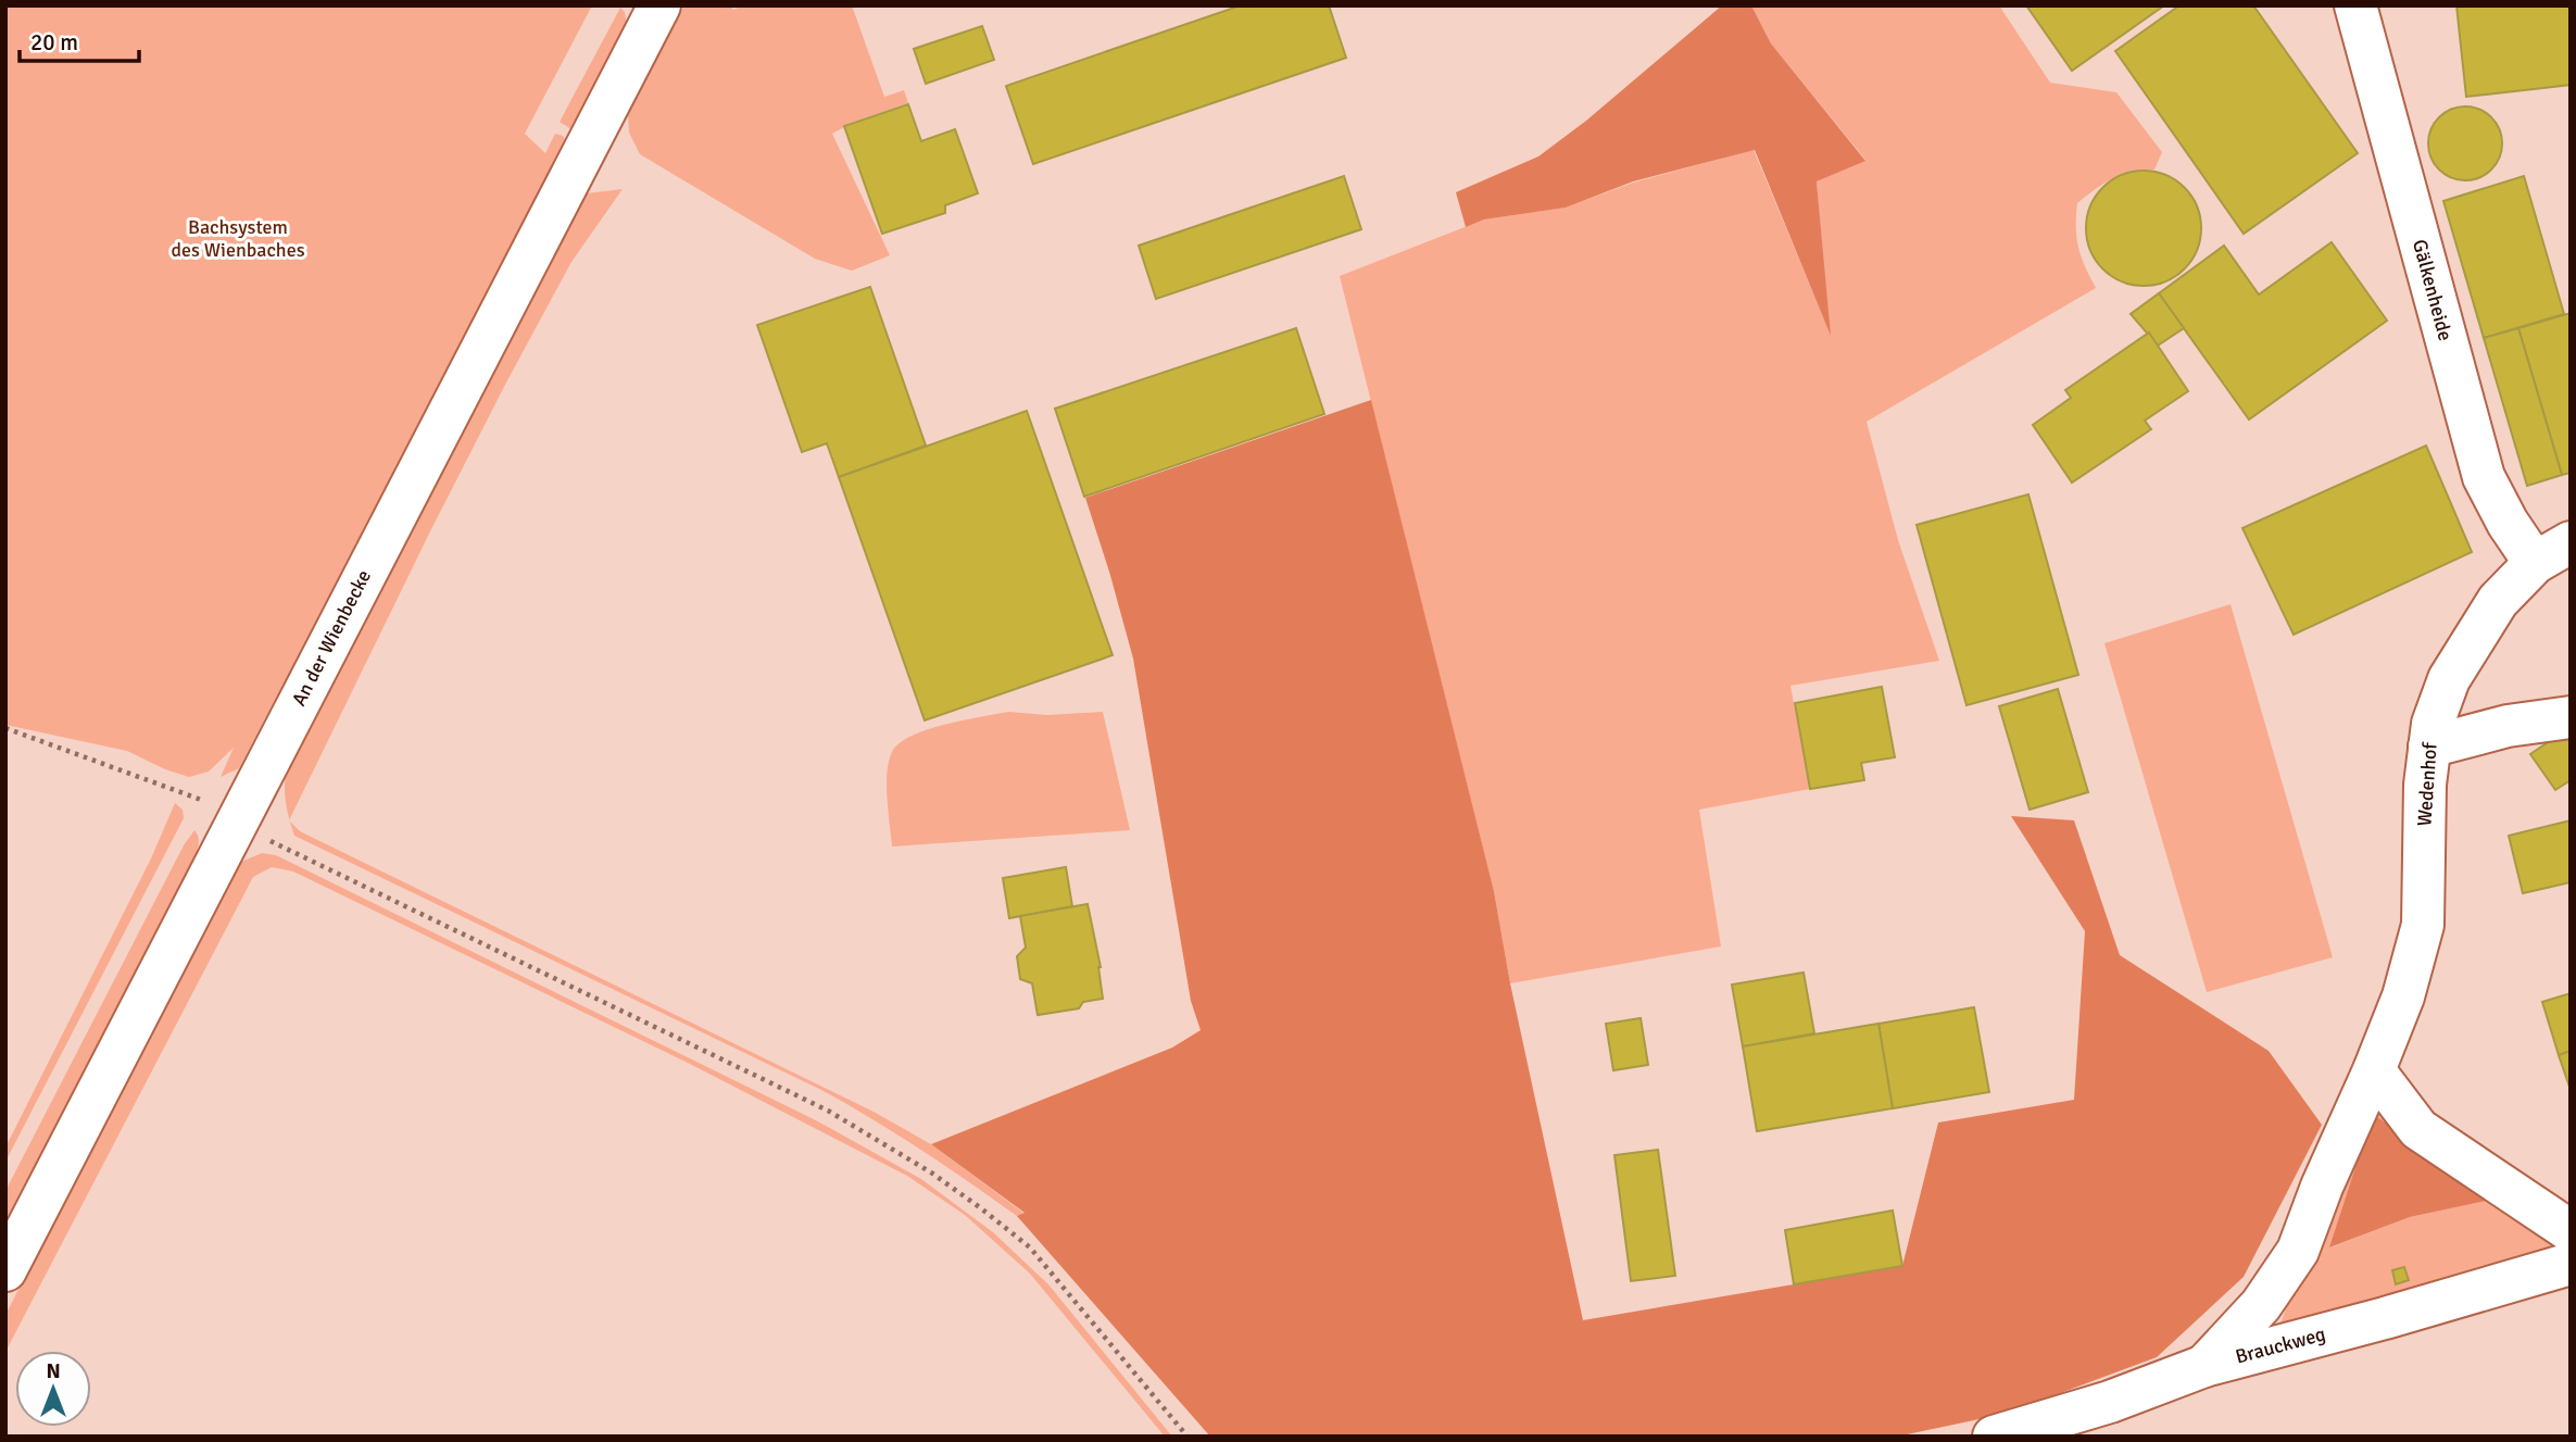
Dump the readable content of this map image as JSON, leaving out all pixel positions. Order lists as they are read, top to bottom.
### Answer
{
  "streets": {
    "street": [
      "Gälkenheide",
      "An der Wienbecke",
      "Wedenhof",
      "Brauckweg"
    ]
  },
  "crossings": [
    ["Gälkenheide", "Wedenhof"],
    ["Wedenhof", "Brauckweg"]
  ],
  "parks": ["Bachsystem des Wienbaches"],
  "scale_bar": "20 m",
  "north": "top"
}
